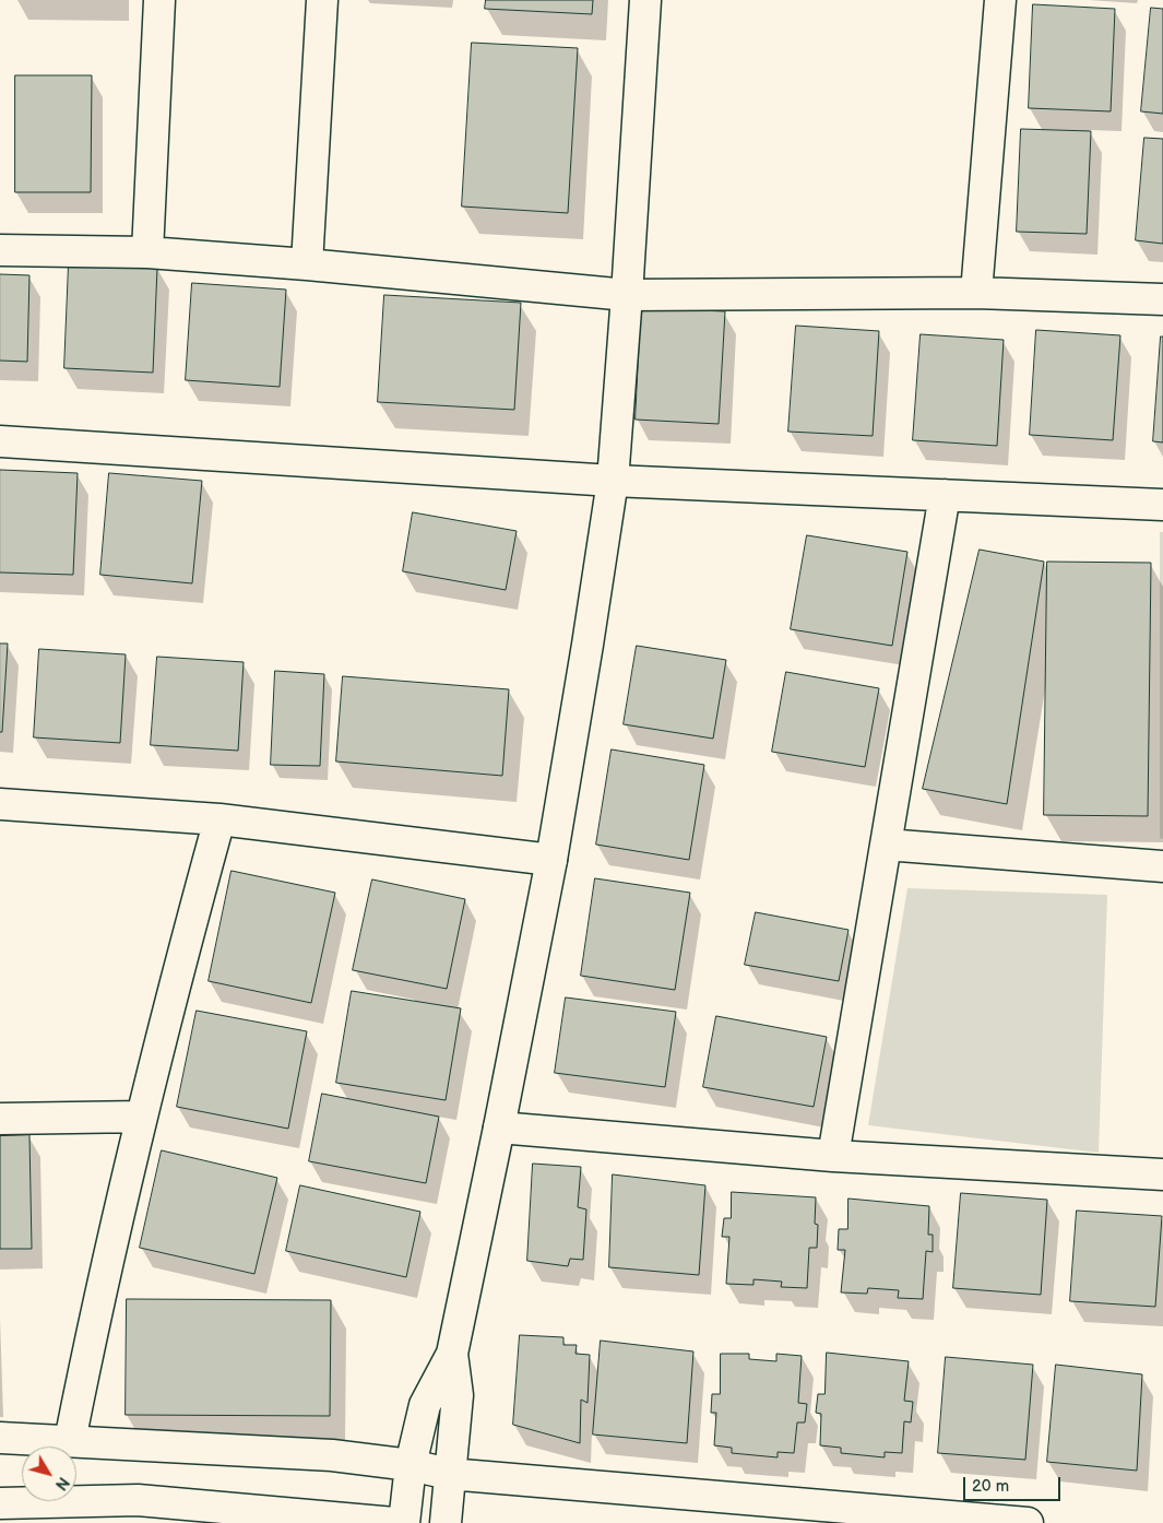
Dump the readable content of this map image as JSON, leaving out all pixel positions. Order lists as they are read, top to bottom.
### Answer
{
  "scale_bar": "20 m",
  "north": "bottom right"
}
